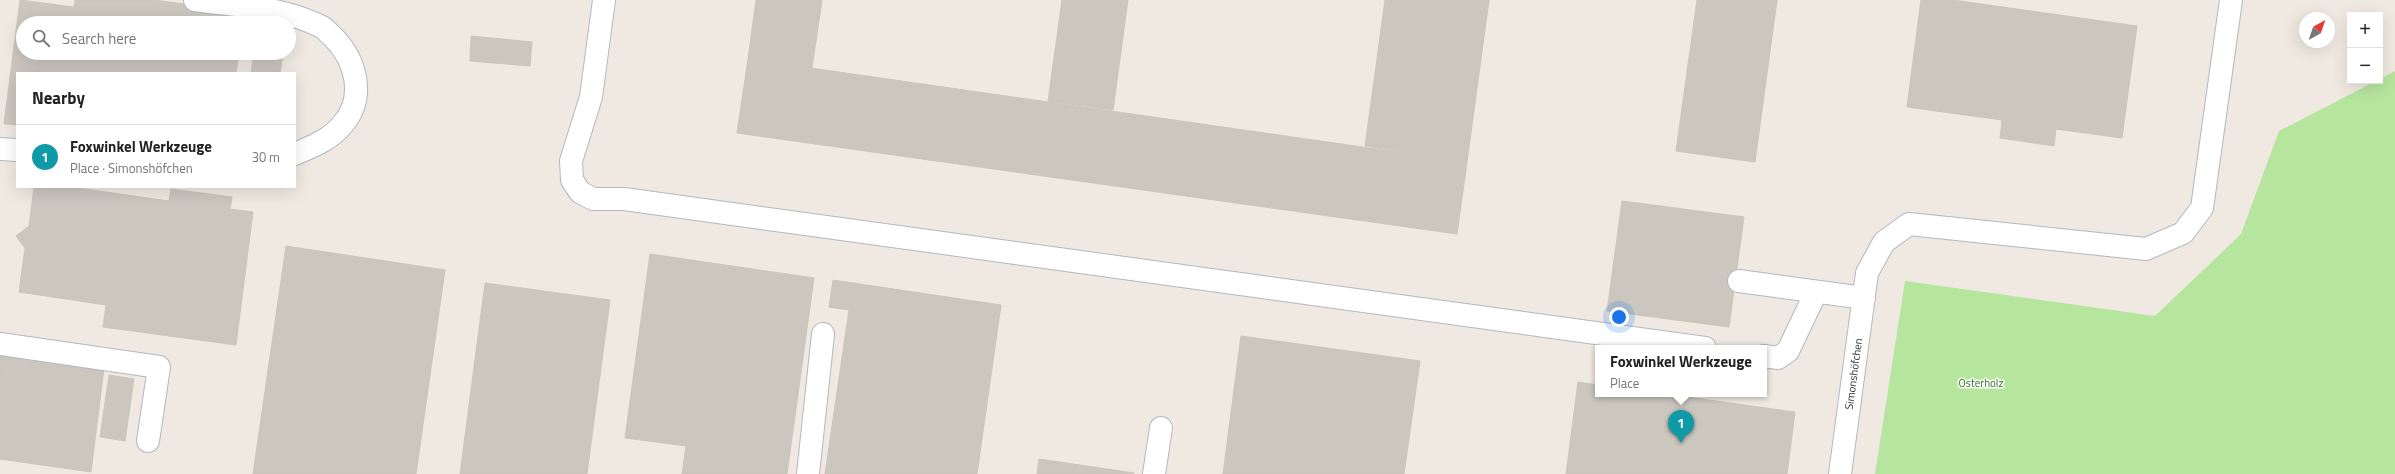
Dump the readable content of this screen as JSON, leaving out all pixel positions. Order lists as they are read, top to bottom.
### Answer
{
  "streets": {
    "street": ["Simonshöfchen"]
  },
  "parks": ["Osterholz"],
  "north": "top right",
  "page": {
    "map_buttons": ["+", "−"],
    "search": "Search here",
    "heading": "Nearby",
    "list": [
      {
        "mark": "1",
        "name": "Foxwinkel Werkzeuge",
        "note": "Place · Simonshöfchen",
        "value": "30 m"
      }
    ],
    "popup": ["Foxwinkel Werkzeuge", "Place"],
    "pins": "1"
  }
}
